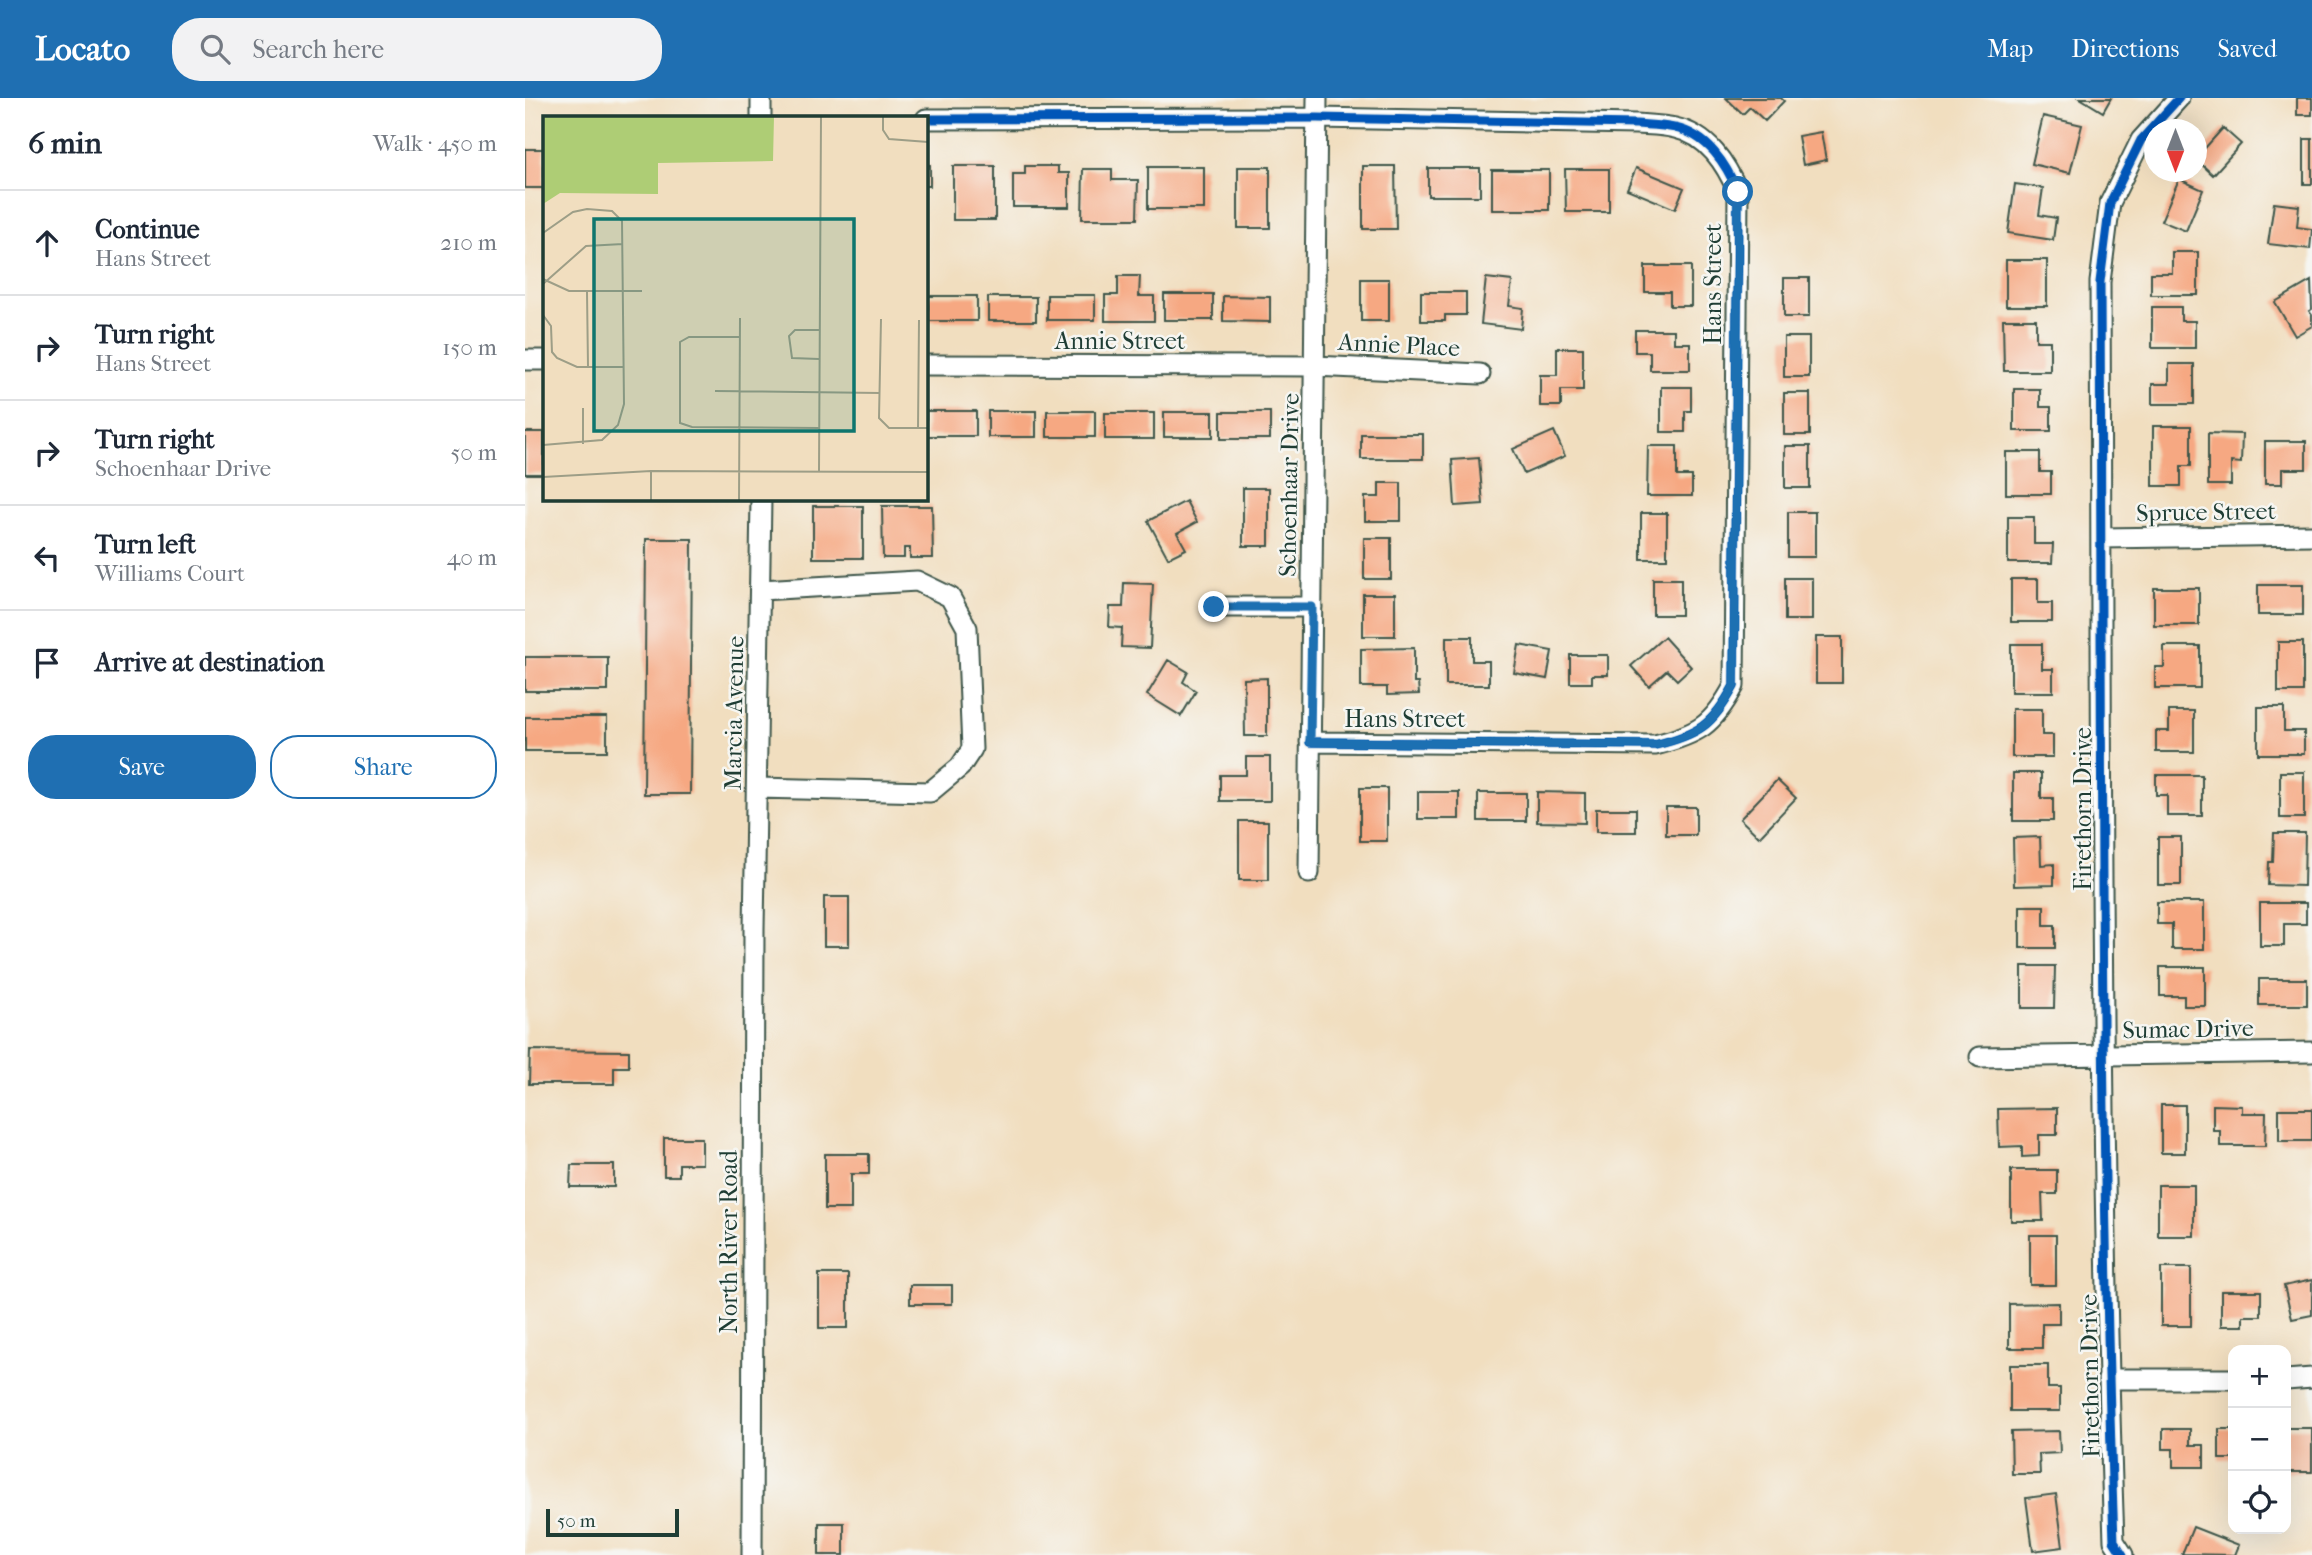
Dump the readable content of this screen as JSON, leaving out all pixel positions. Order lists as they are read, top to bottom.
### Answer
{
  "streets": {
    "street": [
      "Hans Street",
      "Annie Street",
      "Annie Place",
      "Schoenhaar Drive",
      "Spruce Street",
      "Marcia Avenue",
      "Firethorn Drive",
      "Sumac Drive",
      "North River Road"
    ]
  },
  "crossings": [
    ["Hans Street", "Schoenhaar Drive"],
    ["Annie Street", "Annie Place"],
    ["Annie Street", "Schoenhaar Drive"],
    ["Annie Place", "Schoenhaar Drive"],
    ["Spruce Street", "Firethorn Drive"],
    ["Marcia Avenue", "North River Road"],
    ["Firethorn Drive", "Sumac Drive"]
  ],
  "scale_bar": "50 m",
  "north": "bottom",
  "page": {
    "header": "Locato",
    "search": "Search here",
    "nav": ["Map", "Directions", "Saved"],
    "heading": ["6 min", "Walk · 450 m"],
    "list": [
      ["Continue", "Hans Street", "210 m"],
      ["Turn right", "Hans Street", "150 m"],
      ["Turn right", "Schoenhaar Drive", "50 m"],
      ["Turn left", "Williams Court", "40 m"],
      "Arrive at destination"
    ],
    "buttons": ["Save", "Share"],
    "map_buttons": ["+", "−"],
    "scale": "50 m"
  }
}
